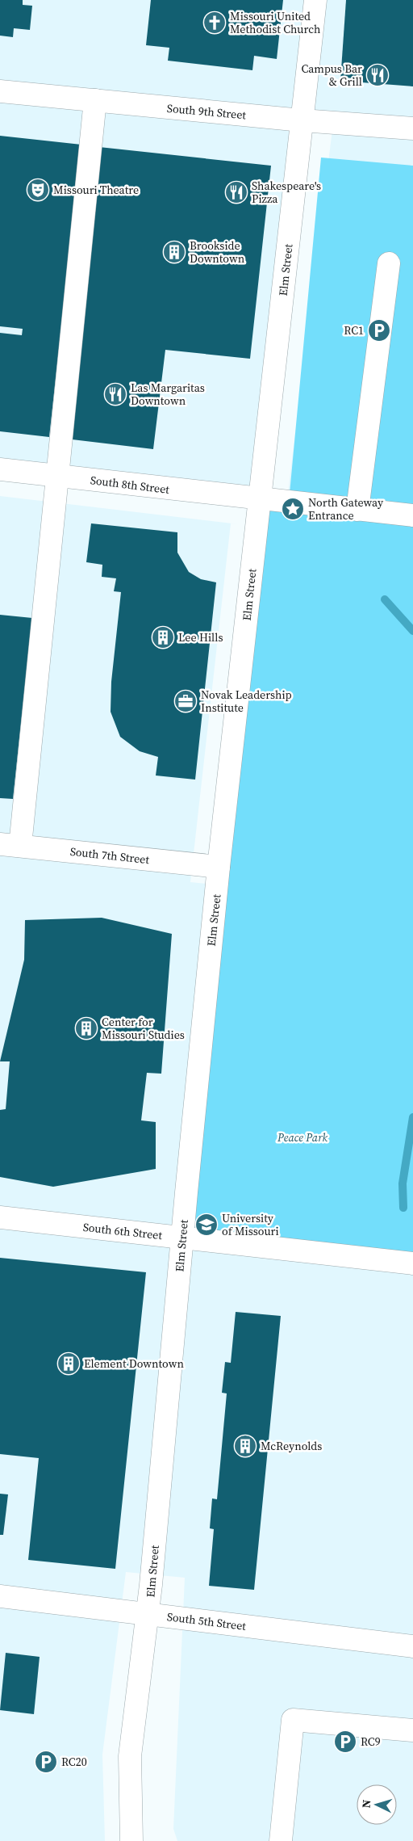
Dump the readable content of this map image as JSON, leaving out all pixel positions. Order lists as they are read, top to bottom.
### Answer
{
  "streets": {
    "street": [
      "South 9th Street",
      "Elm Street",
      "South 8th Street",
      "South 7th Street",
      "South 6th Street",
      "South 5th Street"
    ]
  },
  "crossings": [
    ["South 9th Street", "Elm Street"],
    ["Elm Street", "South 8th Street"],
    ["Elm Street", "South 7th Street"],
    ["Elm Street", "South 6th Street"],
    ["Elm Street", "South 5th Street"]
  ],
  "parks": ["Peace Park"],
  "places": {
    "church": ["Missouri United Methodist Church"],
    "restaurant": ["Campus Bar & Grill", "Shakespeare's Pizza", "Las Margaritas Downtown"],
    "theatre": ["Missouri Theatre"],
    "building": [
      "Brookside Downtown",
      "Lee Hills",
      "Center for Missouri Studies",
      "Element Downtown",
      "McReynolds"
    ],
    "parking": ["RC1", "RC9", "RC20"],
    "place": ["North Gateway Entrance"],
    "office": ["Novak Leadership Institute"],
    "school or university": ["University of Missouri"]
  },
  "north": "left"
}
